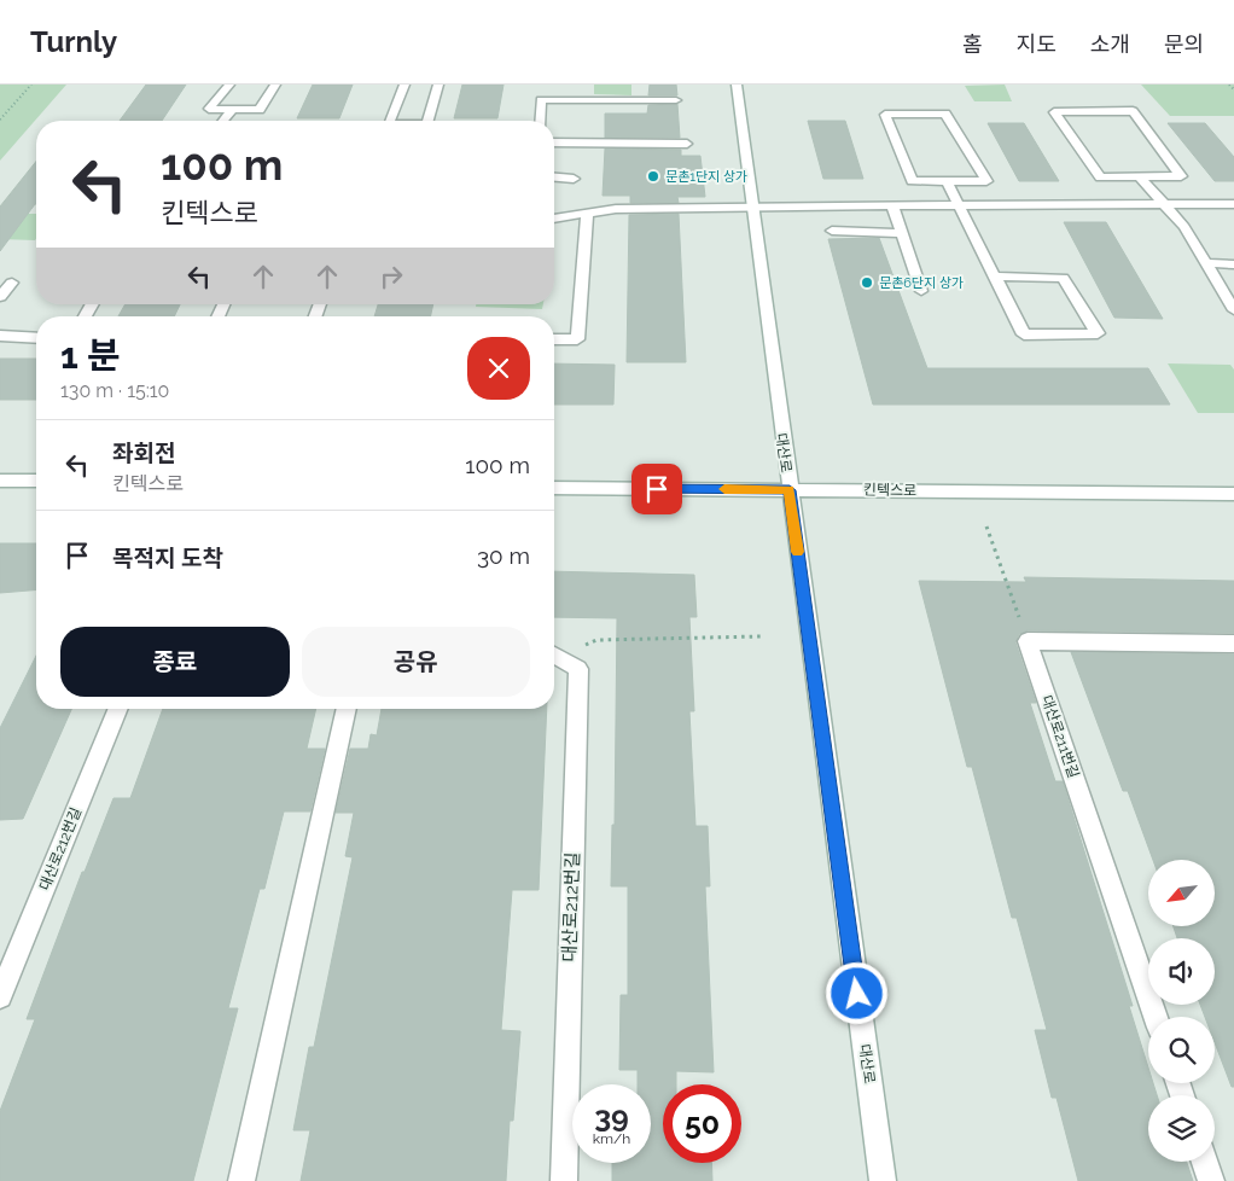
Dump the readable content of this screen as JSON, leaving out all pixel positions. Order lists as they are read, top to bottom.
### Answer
{
  "streets": {
    "main road": [
      "대산로",
      "킨텍스로",
      "대산로211번길",
      "대산로212번길"
    ]
  },
  "crossings": [
    ["대산로", "킨텍스로"]
  ],
  "places": ["문촌1단지 상가", "문촌6단지 상가"],
  "north": "bottom left",
  "page": {
    "header": "Turnly",
    "nav": [
      "홈",
      "지도",
      "소개",
      "문의"
    ],
    "turn": ["100 m", "킨텍스로"],
    "heading": ["1 분", "130 m · 15:10"],
    "list": [
      {
        "name": "좌회전",
        "note": "킨텍스로",
        "value": "100 m"
      },
      {
        "name": "목적지 도착",
        "value": "30 m"
      }
    ],
    "buttons": ["종료", "공유"],
    "speed": "39 km/h",
    "limit": "50"
  }
}
